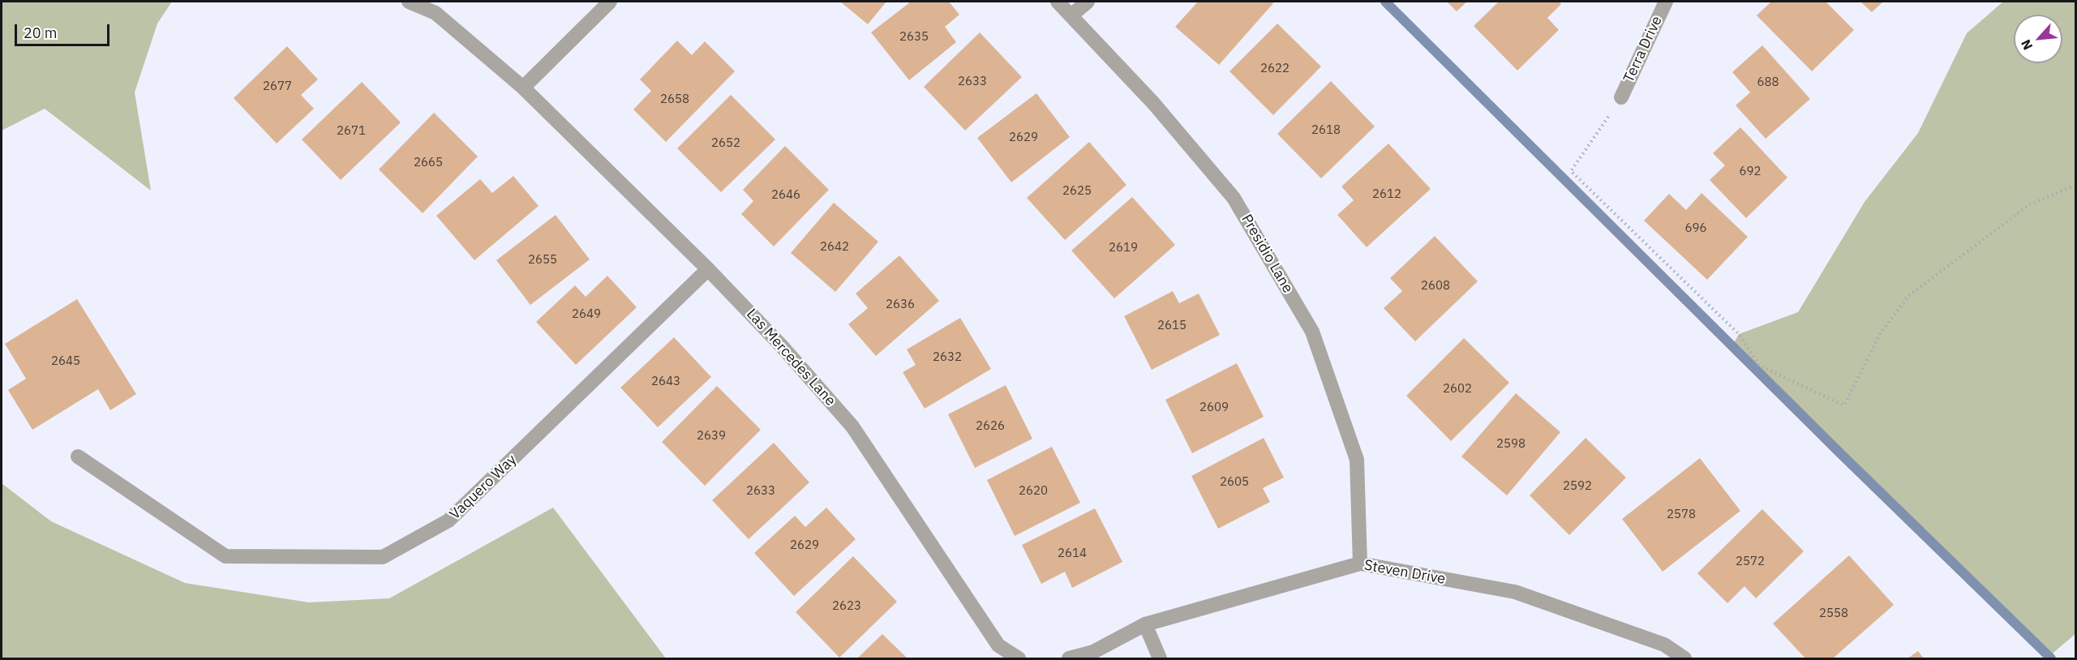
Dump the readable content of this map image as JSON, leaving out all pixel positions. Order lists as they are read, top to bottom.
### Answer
{
  "streets": {
    "street": [
      "Terra Drive",
      "Presidio Lane",
      "Las Mercedes Lane",
      "Vaquero Way",
      "Steven Drive"
    ]
  },
  "crossings": [
    ["Presidio Lane", "Steven Drive"],
    ["Las Mercedes Lane", "Vaquero Way"]
  ],
  "house_numbers": [
    "2635",
    "2622",
    "2633",
    "688",
    "2677",
    "2658",
    "2618",
    "2671",
    "2629",
    "2652",
    "2665",
    "692",
    "2625",
    "2612",
    "2646",
    "696",
    "2642",
    "2619",
    "2655",
    "2608",
    "2636",
    "2649",
    "2615",
    "2632",
    "2645",
    "2643",
    "2602",
    "2609",
    "2626",
    "2639",
    "2598",
    "2605",
    "2592",
    "2633",
    "2620",
    "2578",
    "2629",
    "2614",
    "2572",
    "2623",
    "2558"
  ],
  "scale_bar": "20 m",
  "north": "bottom left"
}
